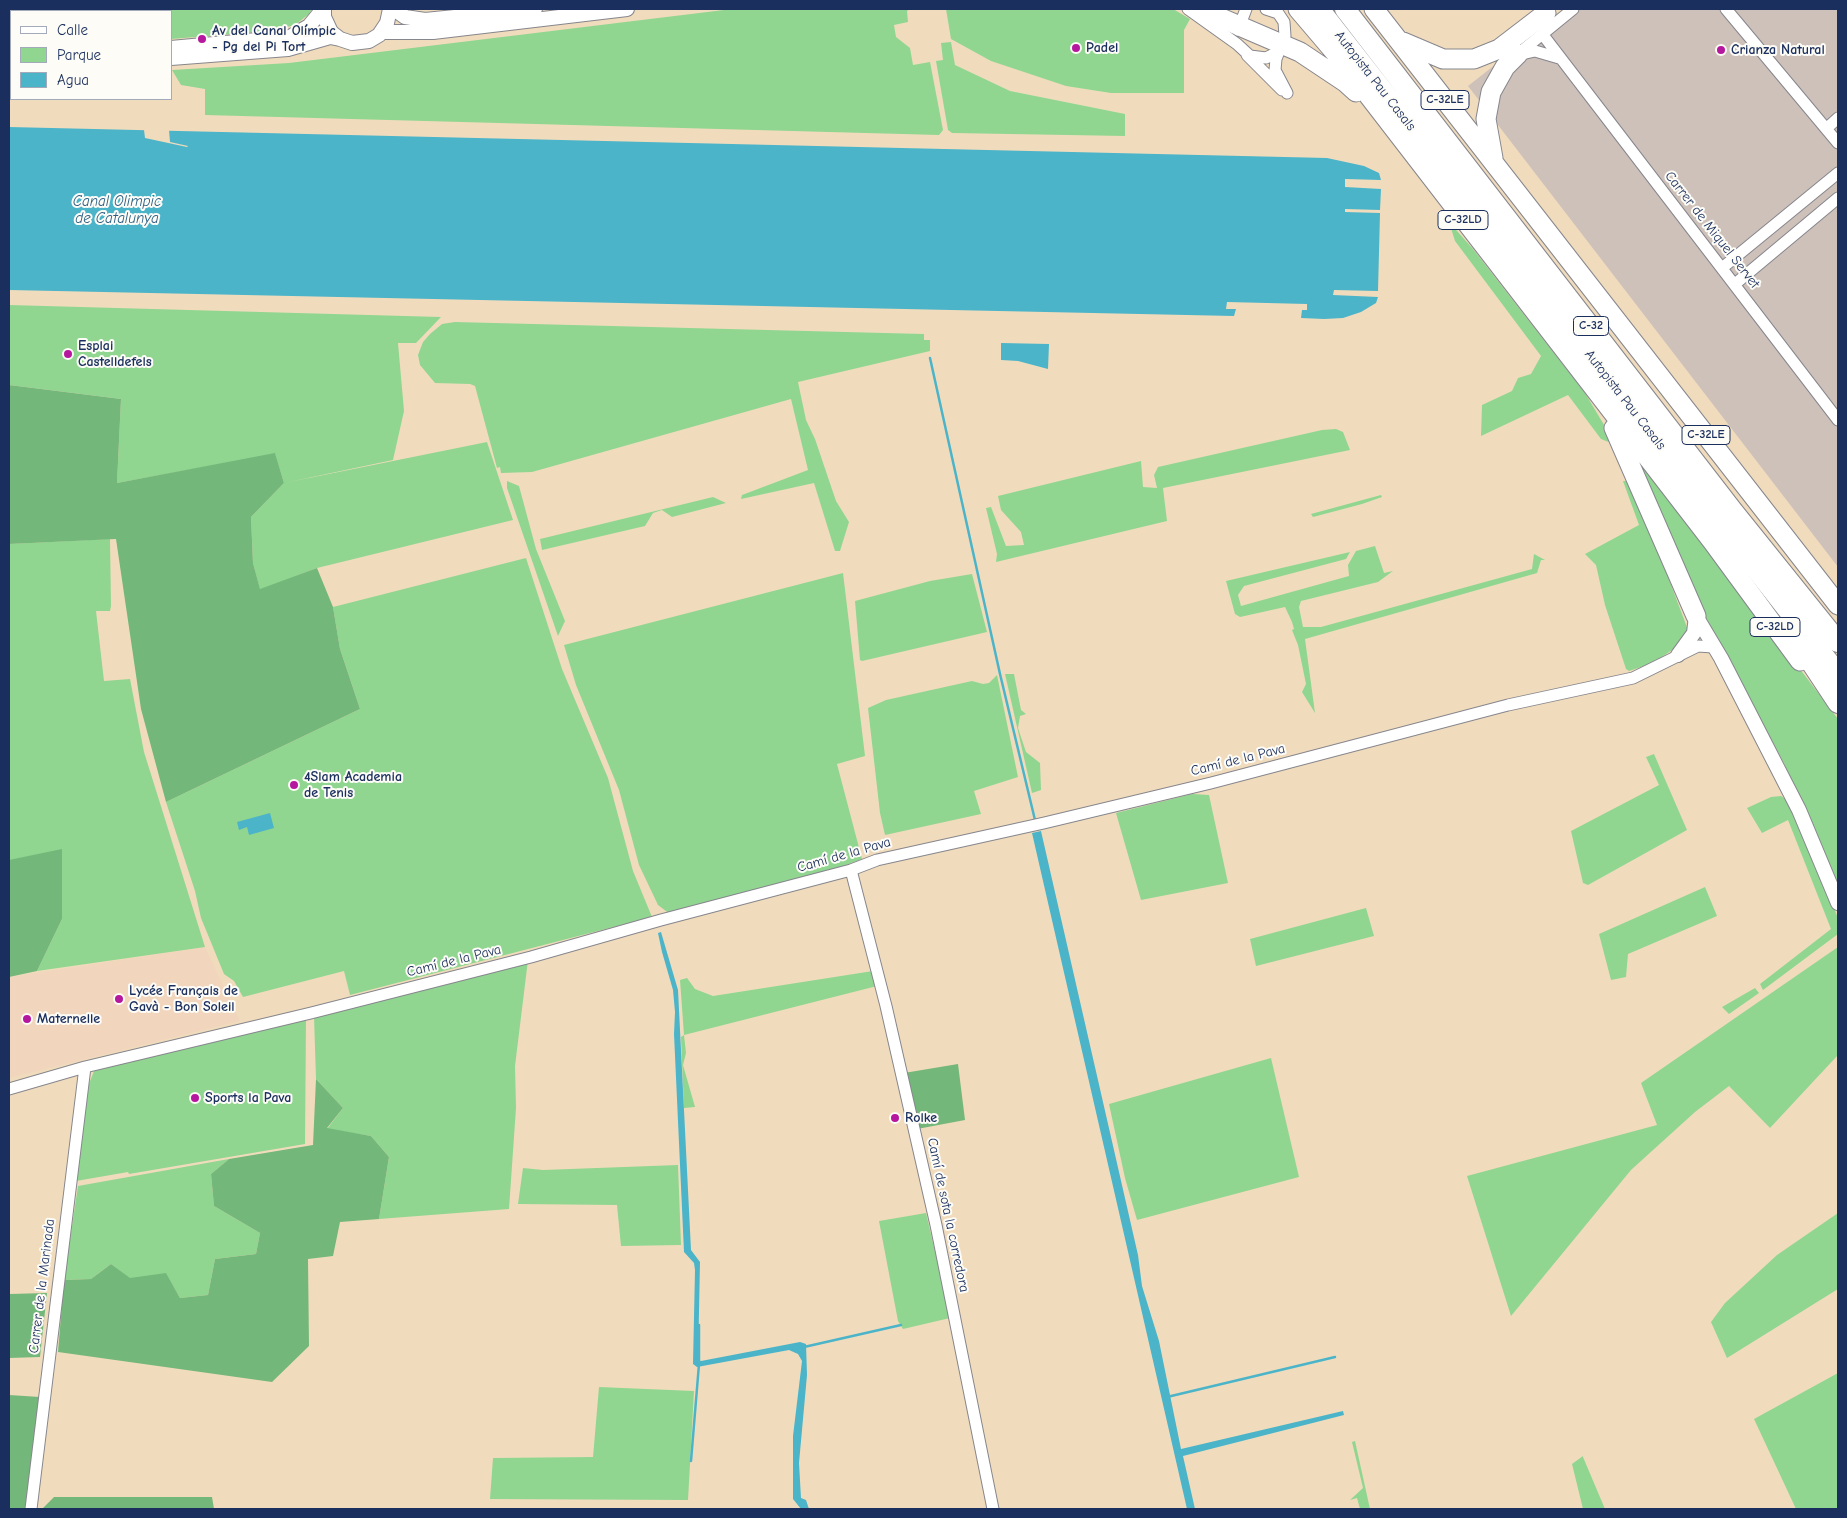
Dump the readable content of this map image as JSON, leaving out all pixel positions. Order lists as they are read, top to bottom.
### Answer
{
  "streets": {
    "highway": [
      "Autopista Pau Casals",
      "C-32LE",
      "C-32LD",
      "C-32"
    ],
    "street": [
      "Carrer de Miquel Servet",
      "Camí de la Pava",
      "Camí de sota la corredora",
      "Carrer de la Marinada"
    ]
  },
  "crossings": [
    ["Camí de la Pava", "Camí de sota la corredora"],
    ["Camí de la Pava", "Carrer de la Marinada"]
  ],
  "water": ["Canal Olimpic de Catalunya"],
  "places": [
    "Av del Canal Olímpic - Pg del Pi Tort",
    "Padel",
    "Crianza Natural",
    "Esplai Castelldefels",
    "4Slam Academia de Tenis",
    "Lycée Français de Gavà - Bon Soleil",
    "Maternelle",
    "Sports la Pava",
    "Rolke"
  ],
  "legend": ["Calle", "Parque", "Agua"]
}
